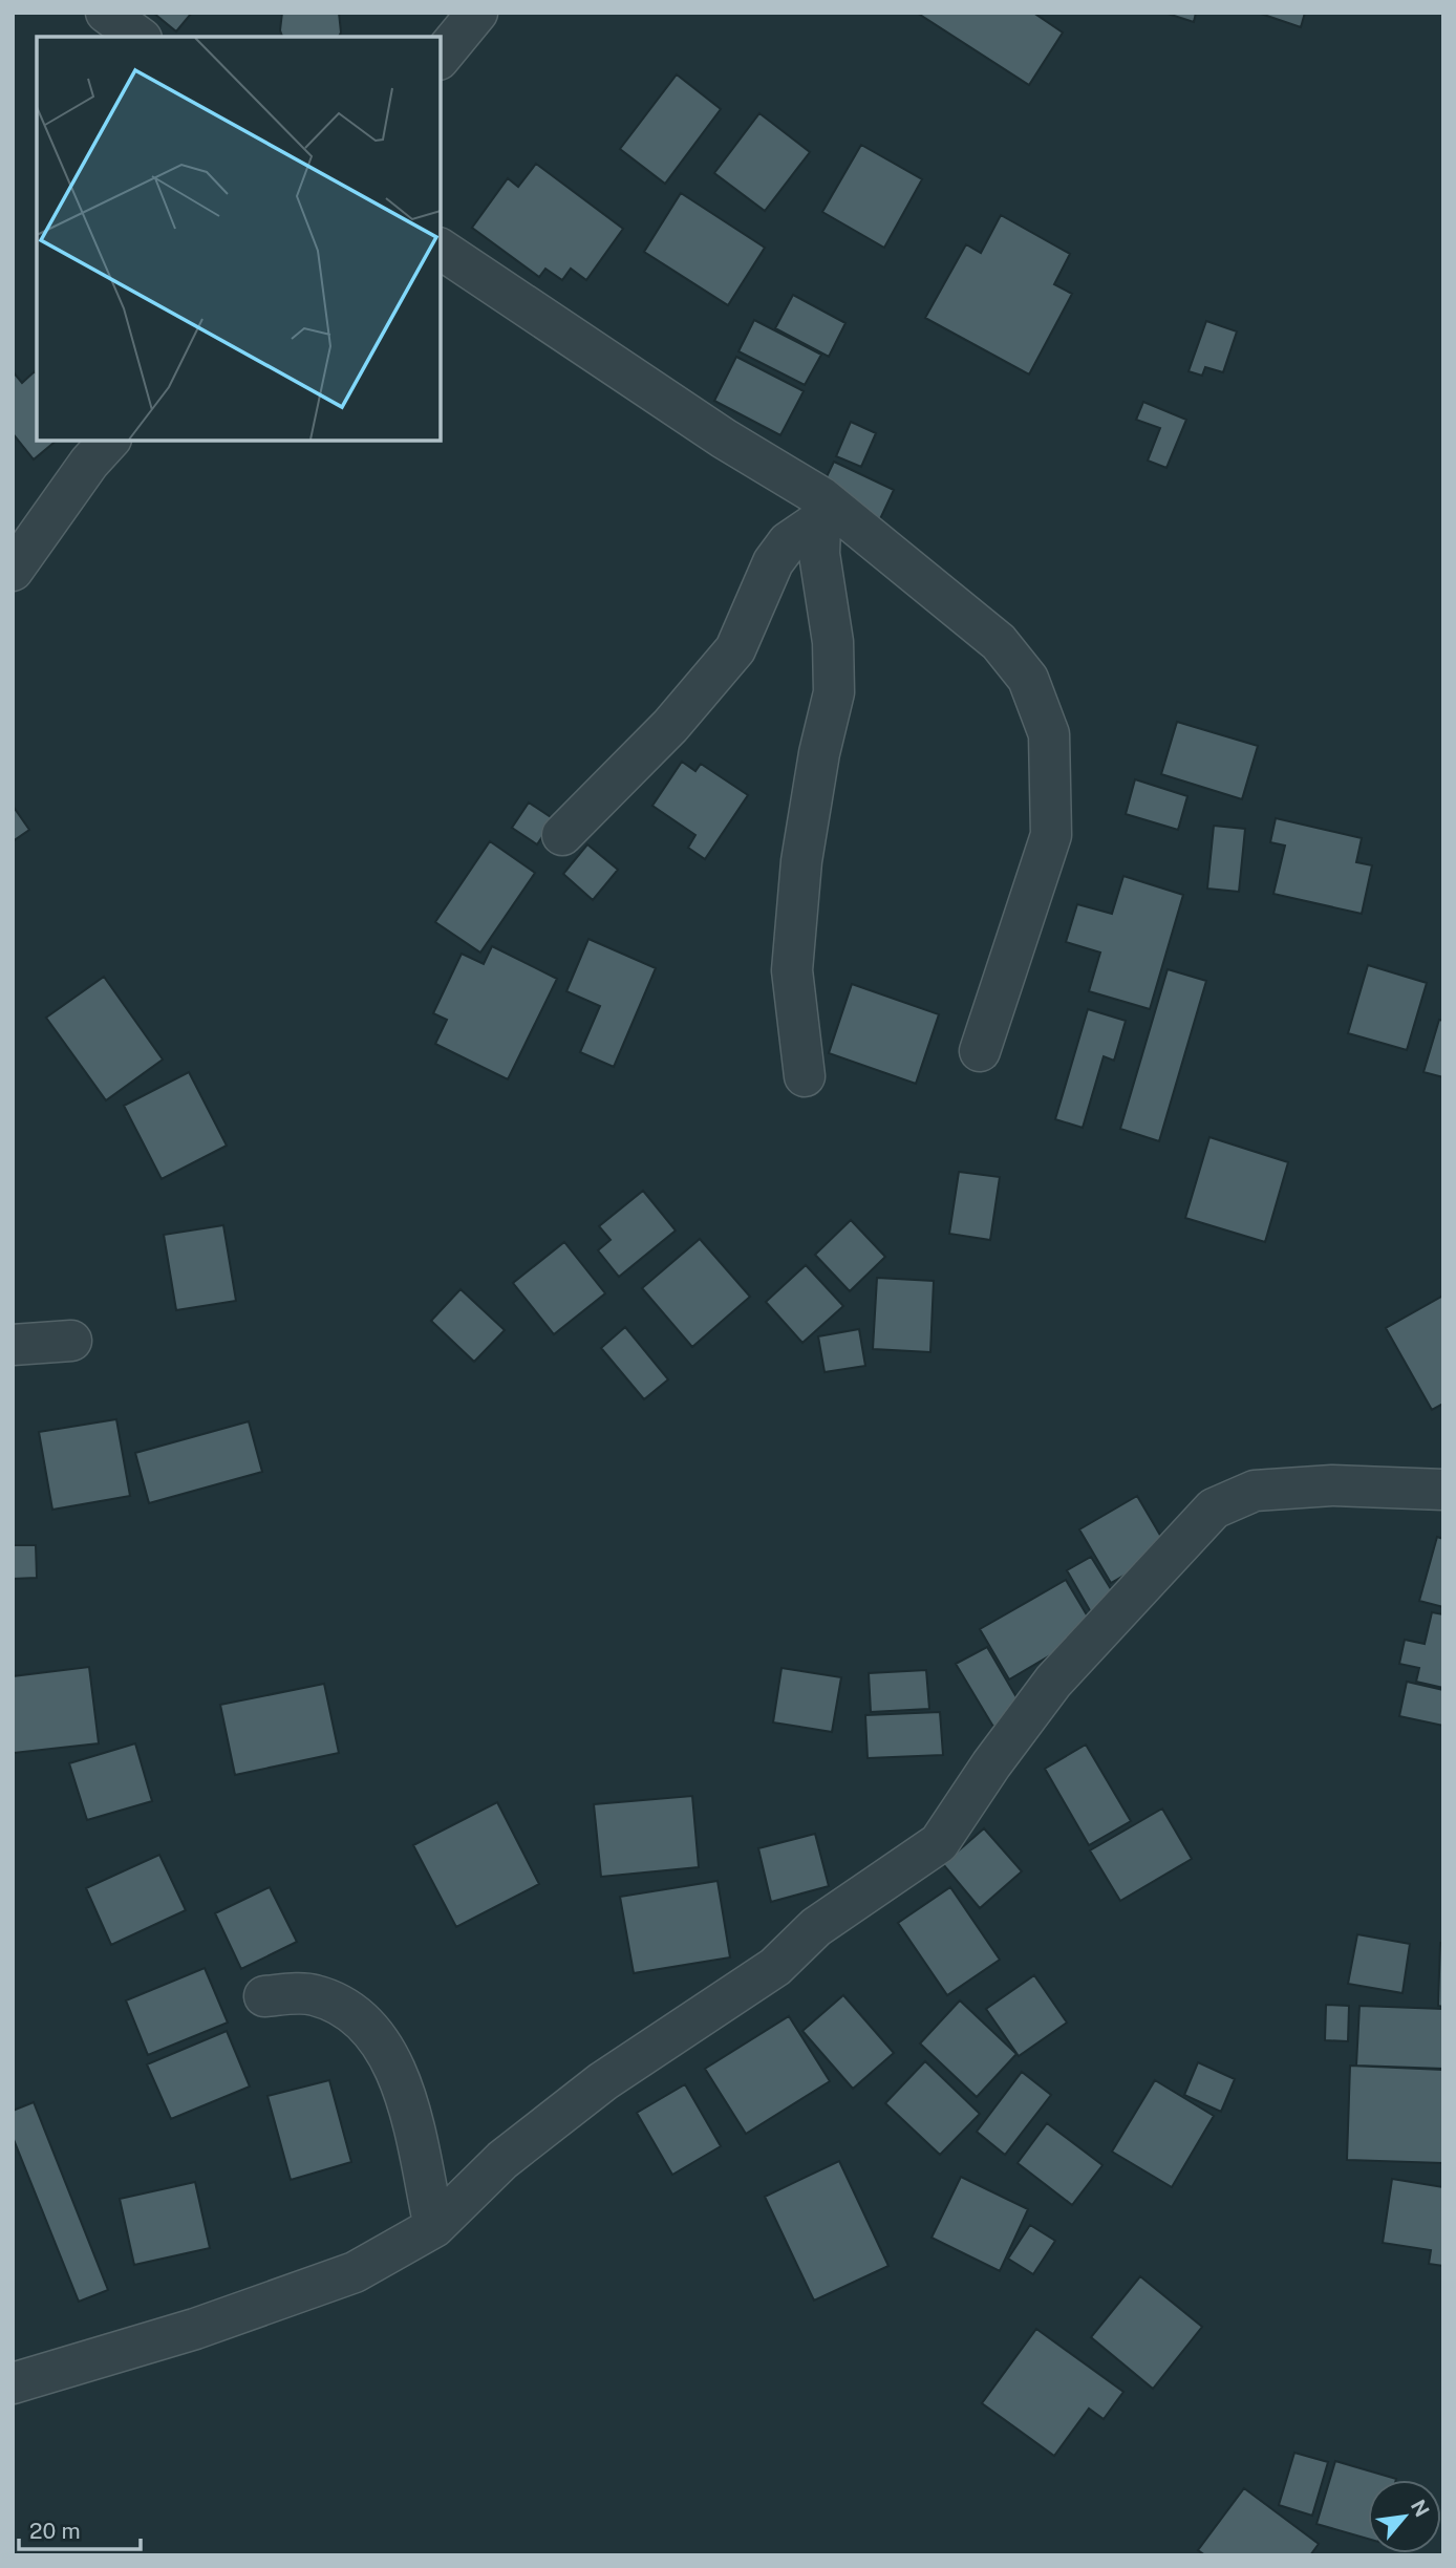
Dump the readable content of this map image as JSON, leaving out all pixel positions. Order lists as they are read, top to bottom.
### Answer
{
  "scale_bar": "20 m",
  "north": "top right"
}
